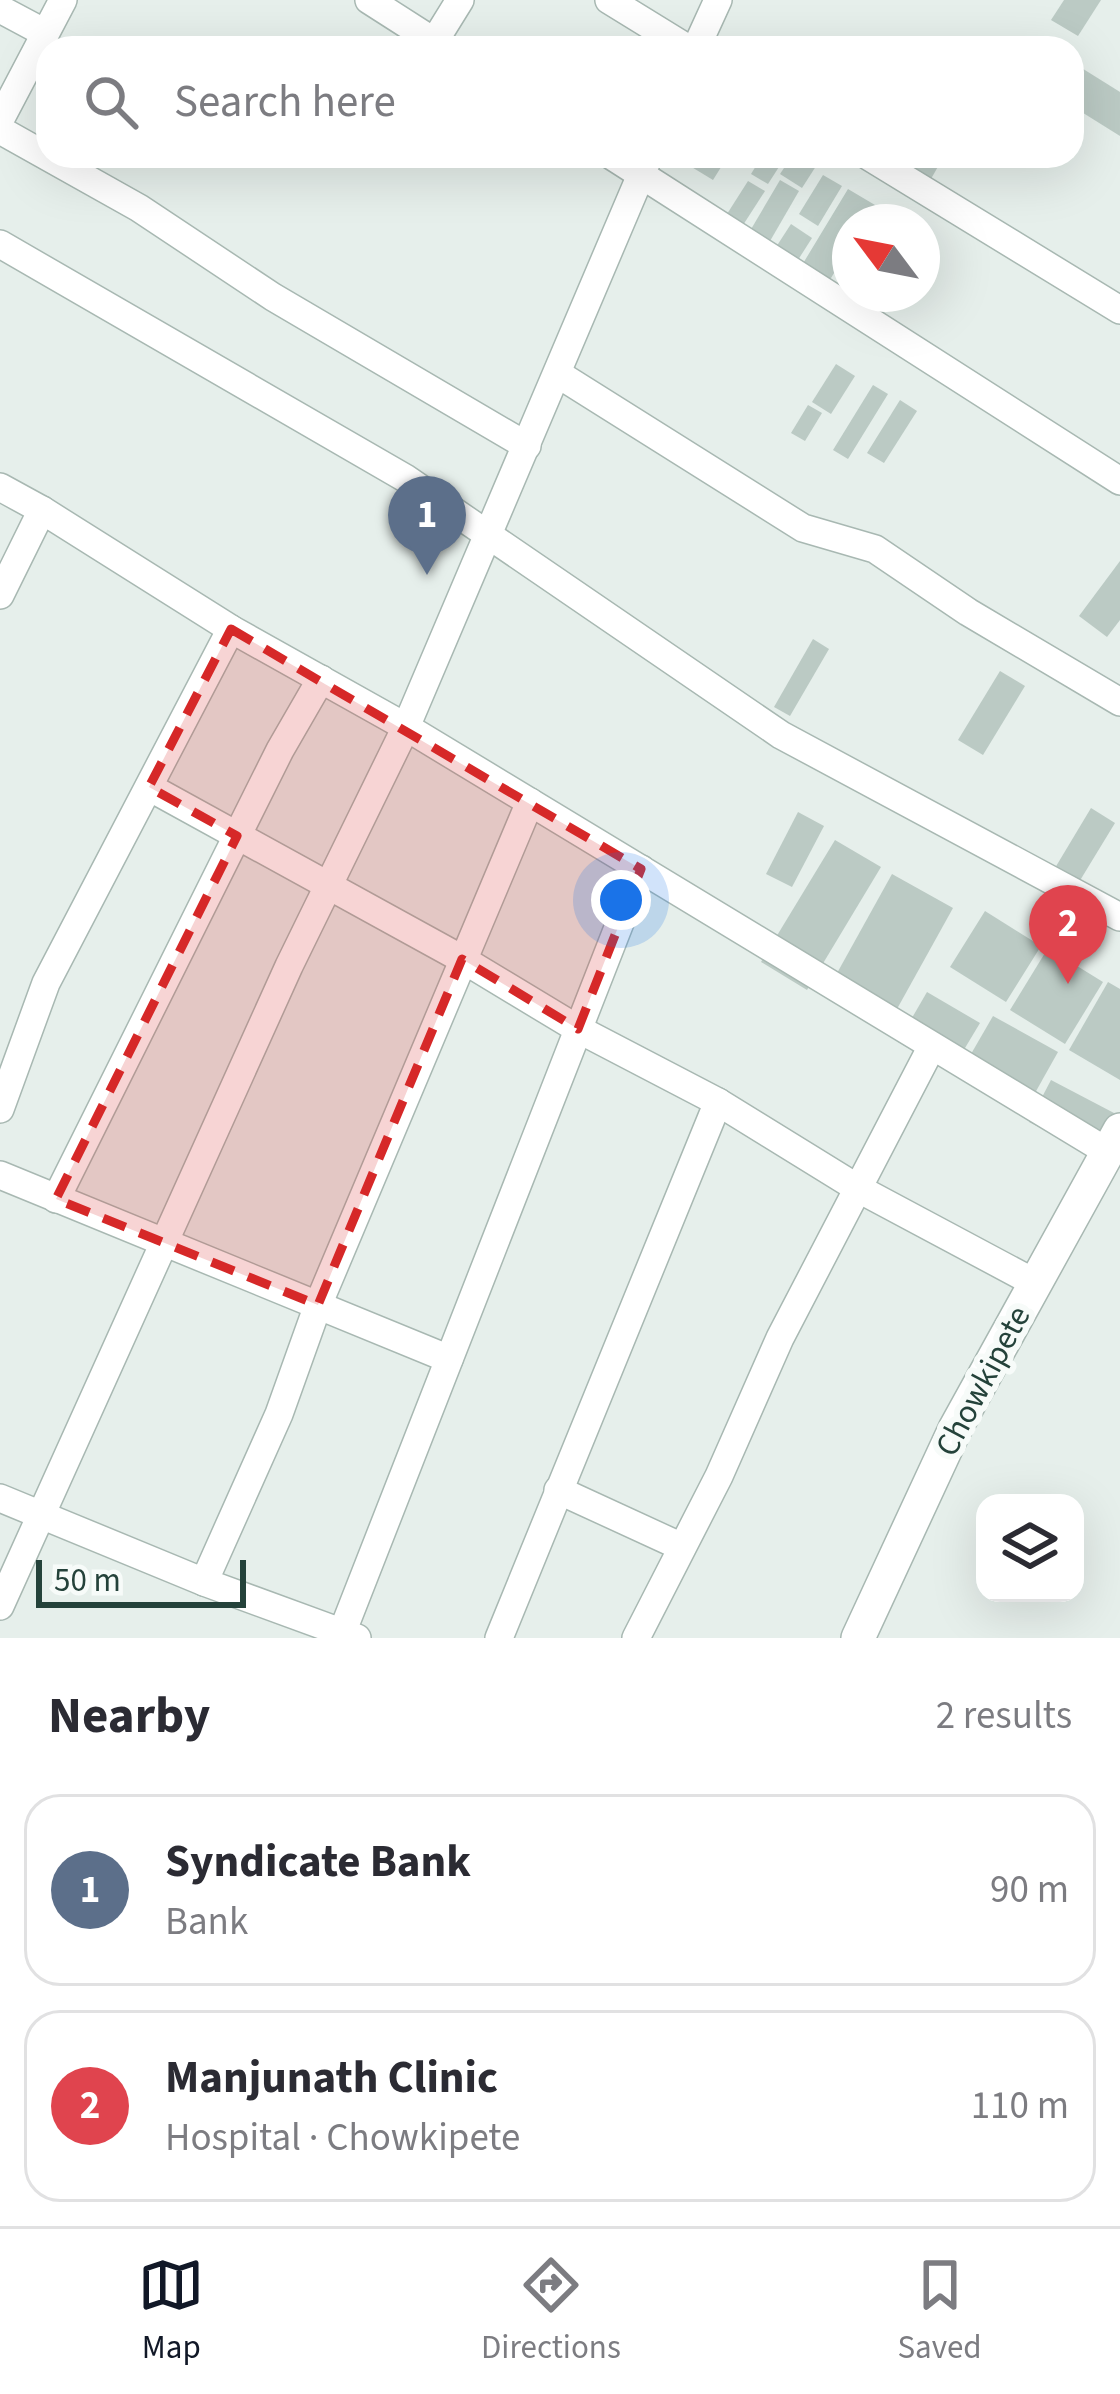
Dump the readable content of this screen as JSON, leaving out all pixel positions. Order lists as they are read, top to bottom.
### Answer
{
  "streets": {
    "street": ["Chowkipete"]
  },
  "scale_bar": "50 m",
  "north": "top left",
  "page": {
    "search": "Search here",
    "pins": ["1", "2"],
    "scale": "50 m",
    "heading": ["Nearby", "2 results"],
    "list": [
      {
        "mark": "1",
        "name": "Syndicate Bank",
        "note": "Bank",
        "value": "90 m"
      },
      {
        "mark": "2",
        "name": "Manjunath Clinic",
        "note": "Hospital · Chowkipete",
        "value": "110 m"
      }
    ],
    "nav": ["Map", "Directions", "Saved"]
  }
}
